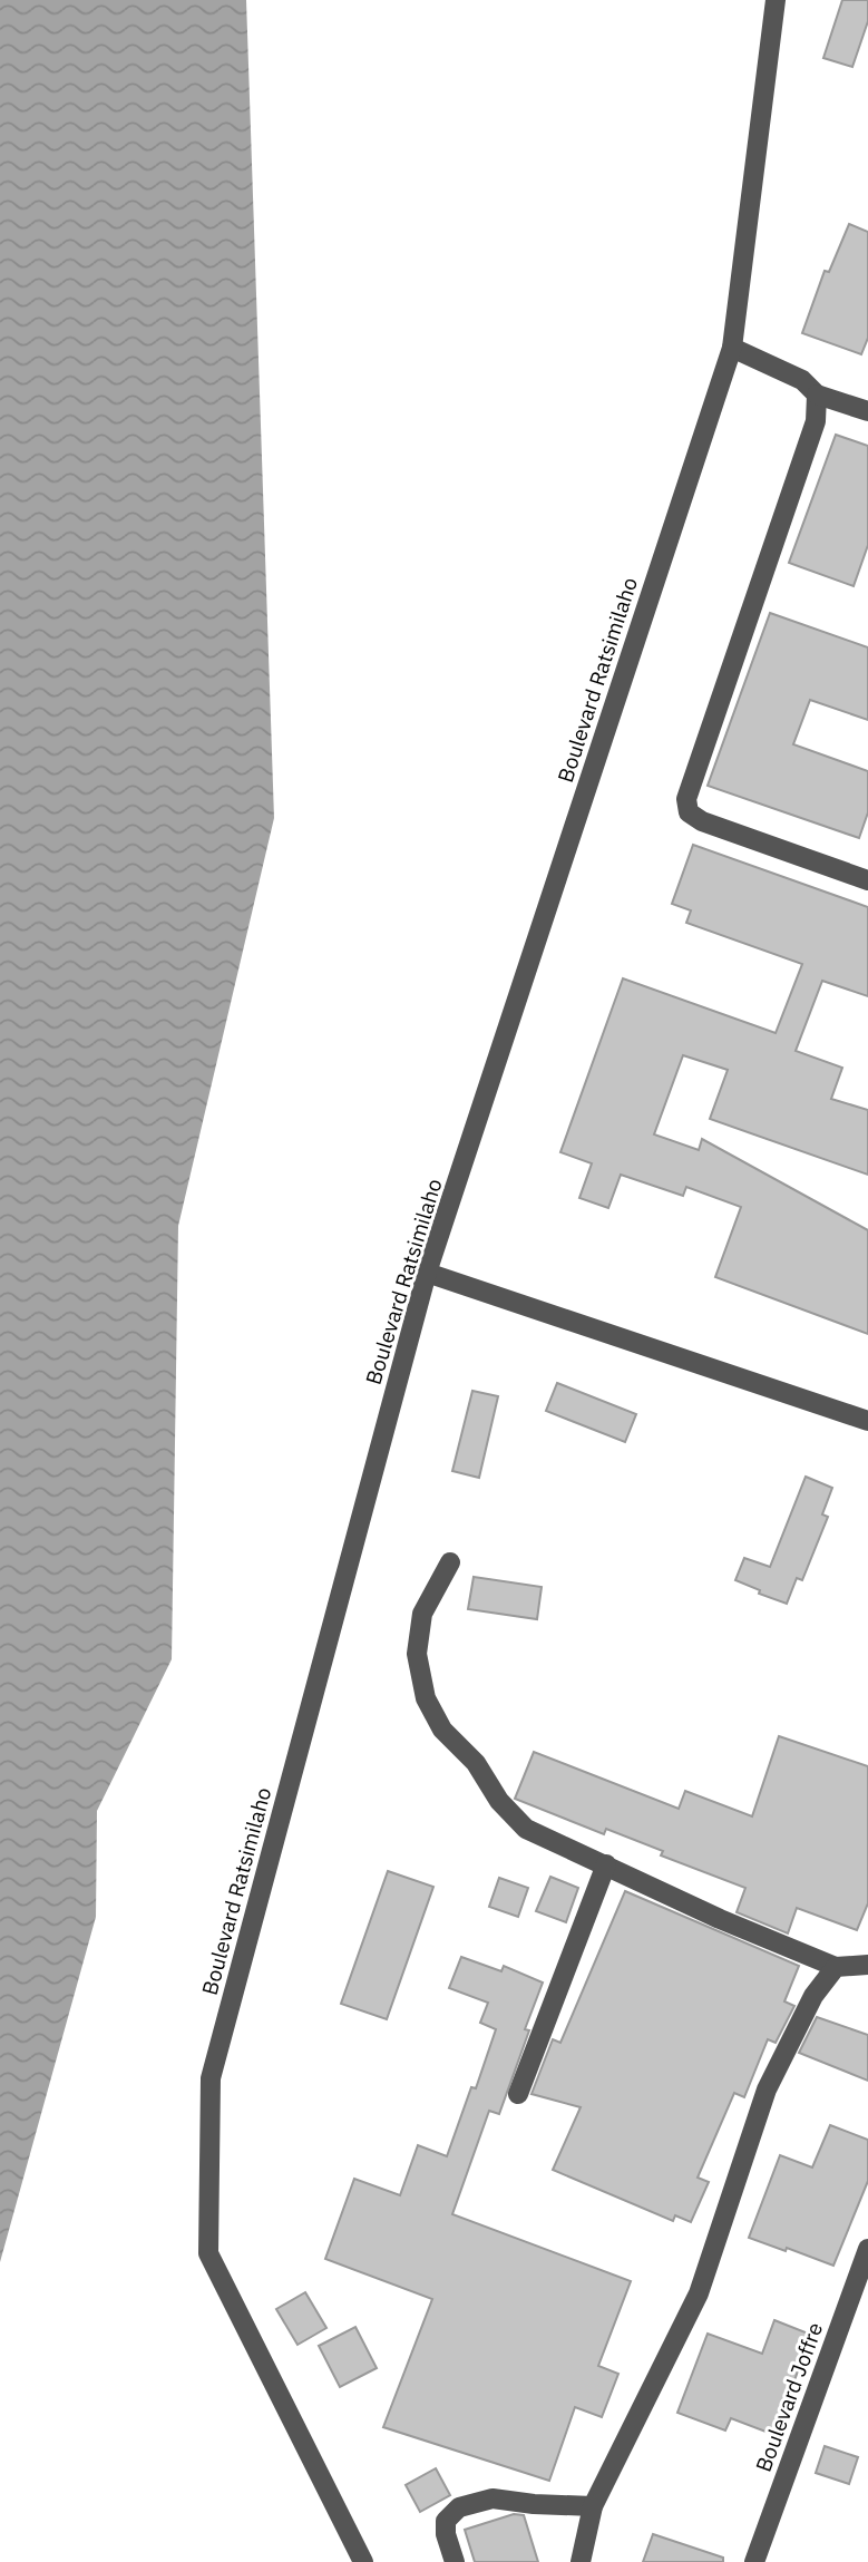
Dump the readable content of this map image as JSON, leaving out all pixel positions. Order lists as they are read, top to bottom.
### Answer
{
  "streets": {
    "street": ["Boulevard Ratsimilaho", "Boulevard Joffre"]
  }
}
